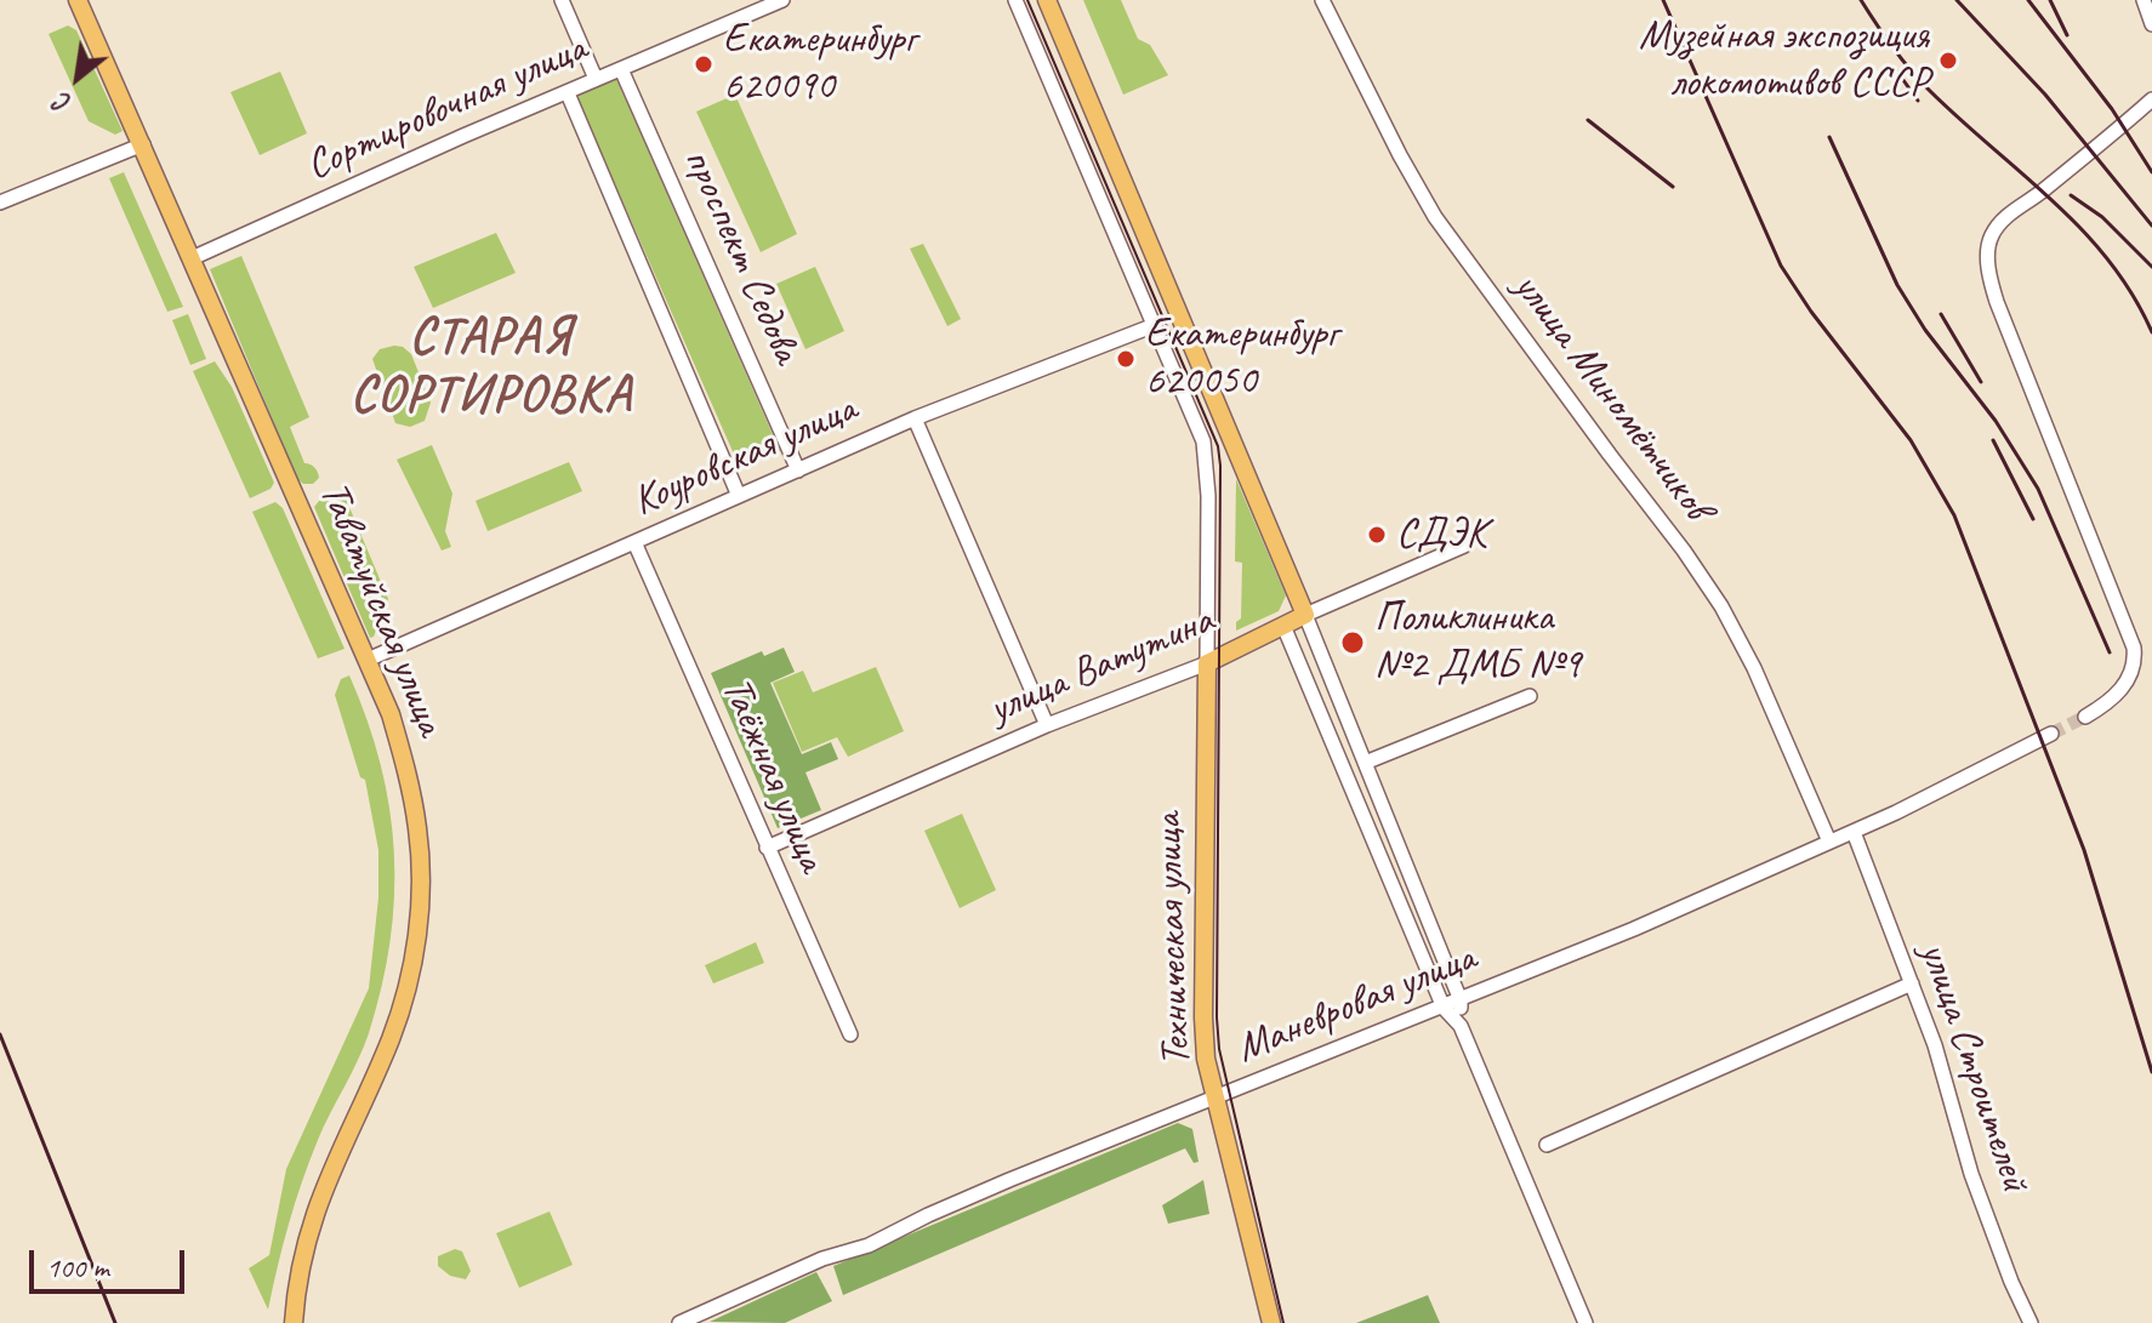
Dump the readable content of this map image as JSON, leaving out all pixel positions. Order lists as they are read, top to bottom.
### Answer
{
  "streets": {
    "main road": ["Таватуйская улица", "улица Ватутина", "Техническая улица"],
    "street": [
      "Сортировочная улица",
      "проспект Седова",
      "улица Миномётчиков",
      "Коуровская улица",
      "Таёжная улица",
      "Маневровая улица",
      "улица Строителей"
    ]
  },
  "crossings": [
    ["Сортировочная улица", "проспект Седова"],
    ["Сортировочная улица", "Таватуйская улица"],
    ["проспект Седова", "Коуровская улица"],
    ["улица Миномётчиков", "Маневровая улица"],
    ["Коуровская улица", "Таватуйская улица"],
    ["Коуровская улица", "Таёжная улица"],
    ["улица Ватутина", "Таёжная улица"],
    ["улица Ватутина", "Техническая улица"],
    ["Техническая улица", "Маневровая улица"],
    ["Маневровая улица", "улица Строителей"]
  ],
  "districts": ["СТАРАЯ СОРТИРОВКА"],
  "places": [
    "Музейная экспозиция локомотивов СССР",
    "Екатеринбург 620090",
    "Екатеринбург 620050",
    "СДЭК",
    "Поликлиника №2 ДМБ №9"
  ],
  "scale_bar": "100 m",
  "north": "bottom left"
}
